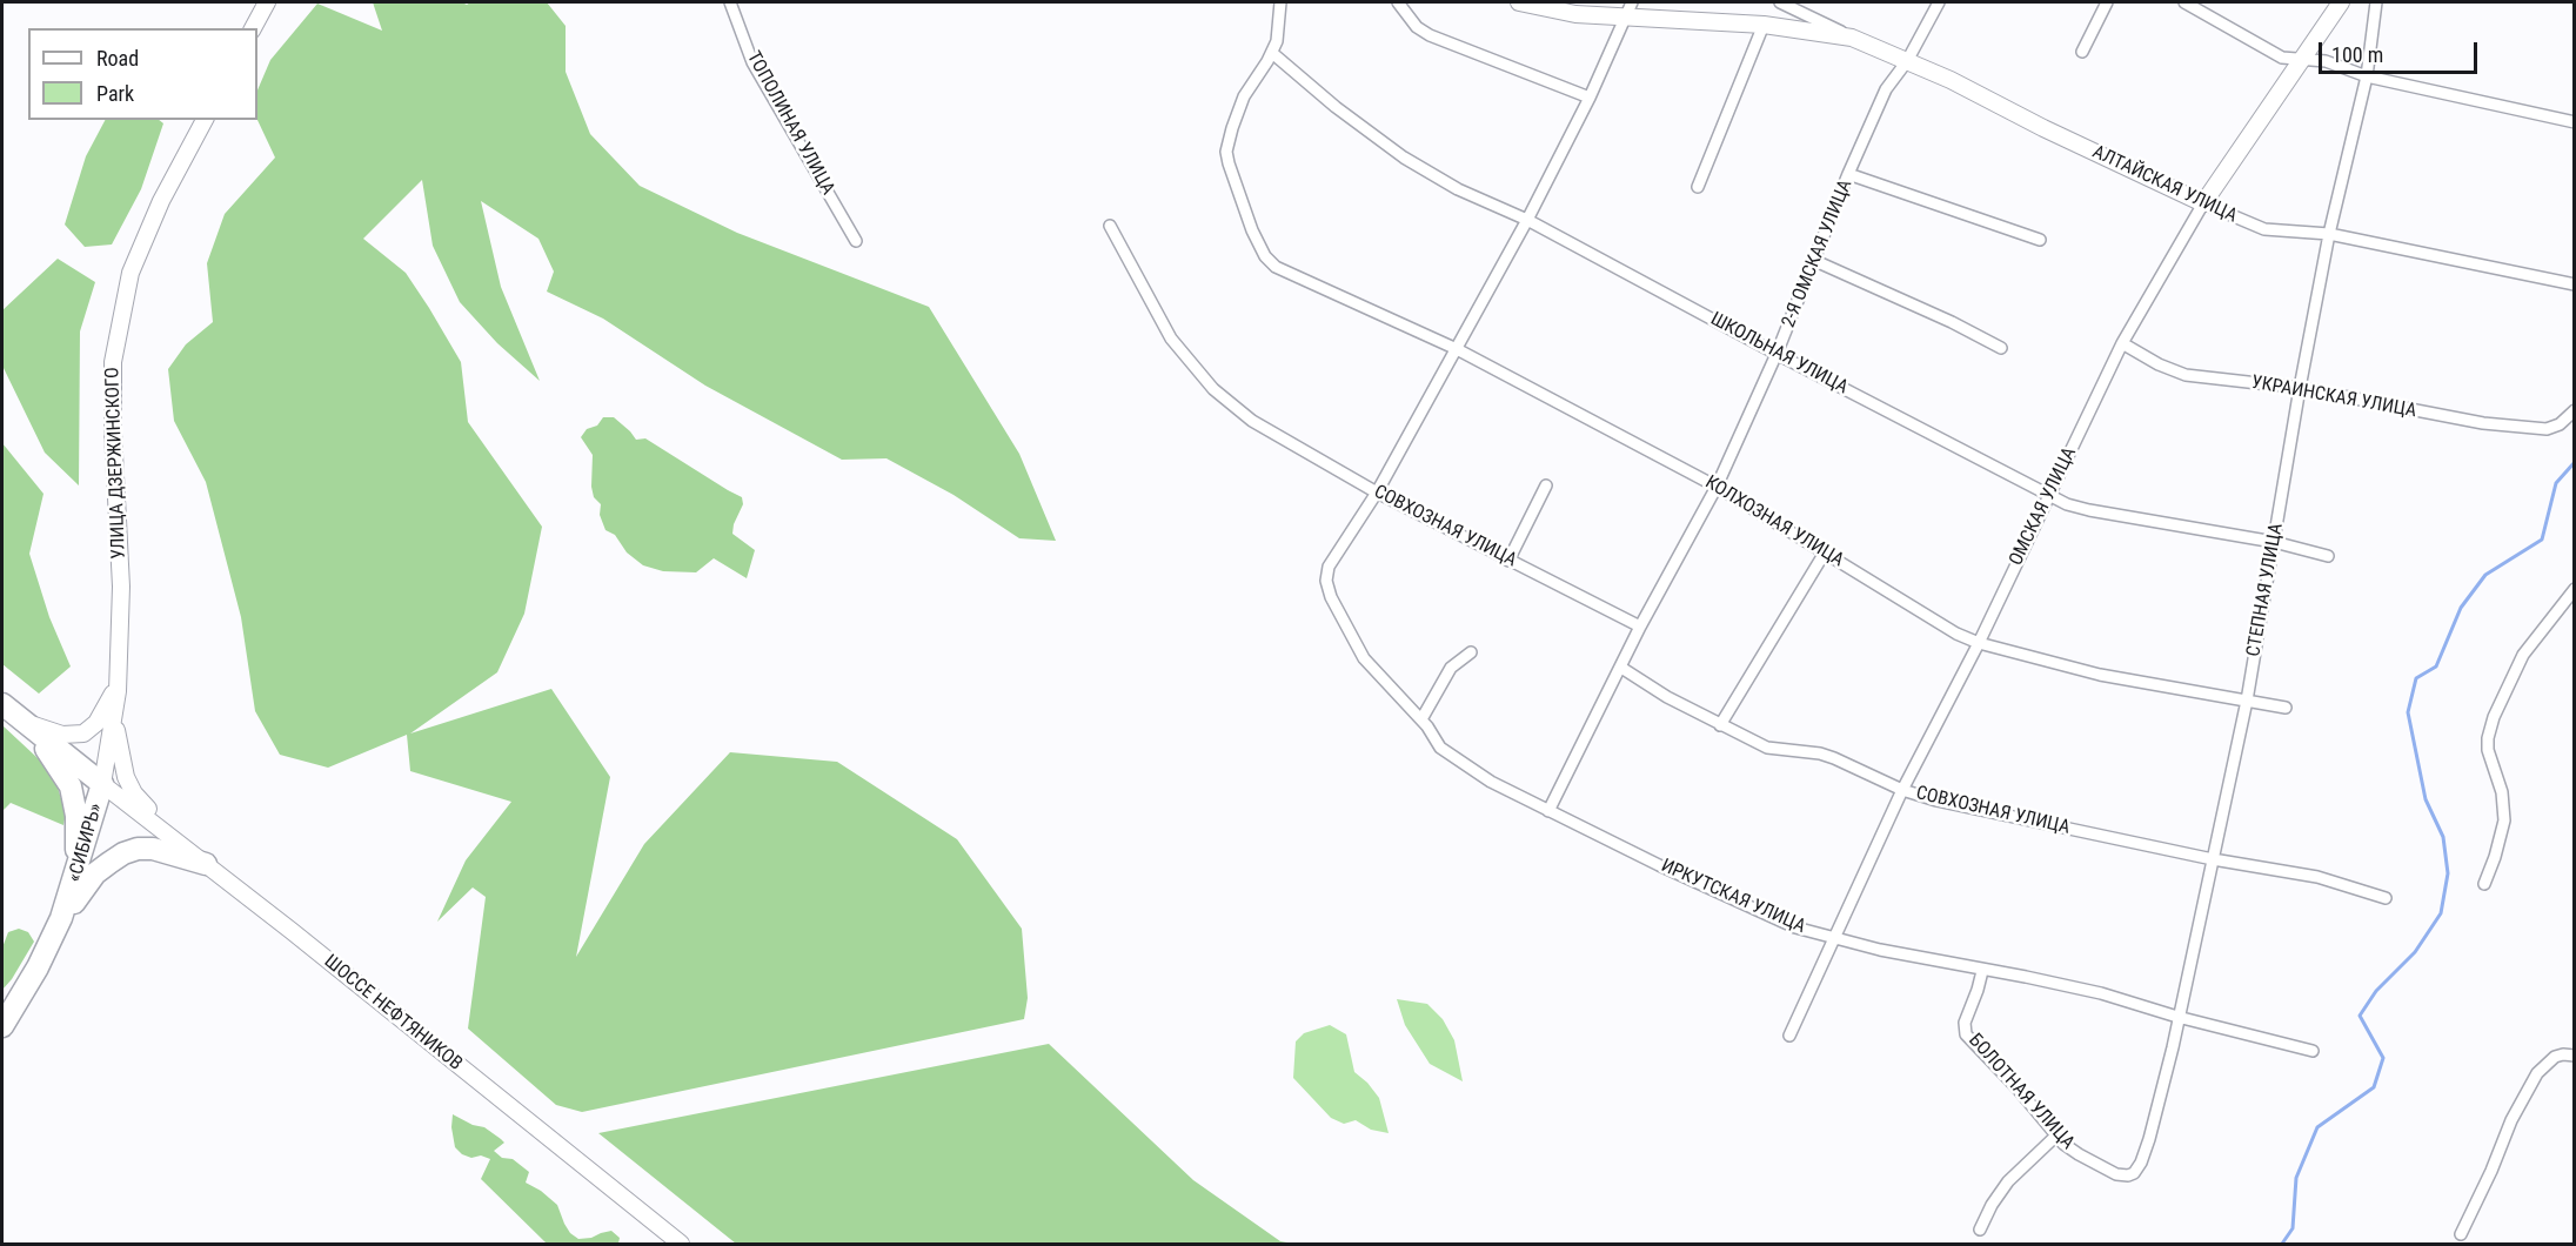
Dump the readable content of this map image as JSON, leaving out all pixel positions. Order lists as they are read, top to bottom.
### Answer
{
  "streets": {
    "highway": ["«СИБИРЬ»"],
    "main road": [
      "АЛТАЙСКАЯ УЛИЦА",
      "УЛИЦА ДЗЕРЖИНСКОГО",
      "ОМСКАЯ УЛИЦА",
      "ШОССЕ НЕФТЯНИКОВ"
    ],
    "street": [
      "ТОПОЛИНАЯ УЛИЦА",
      "2-Я ОМСКАЯ УЛИЦА",
      "ШКОЛЬНАЯ УЛИЦА",
      "УКРАИНСКАЯ УЛИЦА",
      "КОЛХОЗНАЯ УЛИЦА",
      "СОВХОЗНАЯ УЛИЦА",
      "СТЕПНАЯ УЛИЦА",
      "ИРКУТСКАЯ УЛИЦА",
      "БОЛОТНАЯ УЛИЦА"
    ]
  },
  "crossings": [
    ["АЛТАЙСКАЯ УЛИЦА", "2-Я ОМСКАЯ УЛИЦА"],
    ["АЛТАЙСКАЯ УЛИЦА", "ОМСКАЯ УЛИЦА"],
    ["АЛТАЙСКАЯ УЛИЦА", "СТЕПНАЯ УЛИЦА"],
    ["2-Я ОМСКАЯ УЛИЦА", "ШКОЛЬНАЯ УЛИЦА"],
    ["2-Я ОМСКАЯ УЛИЦА", "КОЛХОЗНАЯ УЛИЦА"],
    ["2-Я ОМСКАЯ УЛИЦА", "СОВХОЗНАЯ УЛИЦА"],
    ["2-Я ОМСКАЯ УЛИЦА", "ИРКУТСКАЯ УЛИЦА"],
    ["ШКОЛЬНАЯ УЛИЦА", "ОМСКАЯ УЛИЦА"],
    ["ШКОЛЬНАЯ УЛИЦА", "КОЛХОЗНАЯ УЛИЦА"],
    ["ШКОЛЬНАЯ УЛИЦА", "СТЕПНАЯ УЛИЦА"],
    ["УКРАИНСКАЯ УЛИЦА", "ОМСКАЯ УЛИЦА"],
    ["УКРАИНСКАЯ УЛИЦА", "СТЕПНАЯ УЛИЦА"],
    ["УЛИЦА ДЗЕРЖИНСКОГО", "«СИБИРЬ»"],
    ["УЛИЦА ДЗЕРЖИНСКОГО", "ШОССЕ НЕФТЯНИКОВ"],
    ["ОМСКАЯ УЛИЦА", "КОЛХОЗНАЯ УЛИЦА"],
    ["ОМСКАЯ УЛИЦА", "СОВХОЗНАЯ УЛИЦА"],
    ["ОМСКАЯ УЛИЦА", "ИРКУТСКАЯ УЛИЦА"],
    ["КОЛХОЗНАЯ УЛИЦА", "СТЕПНАЯ УЛИЦА"],
    ["СОВХОЗНАЯ УЛИЦА", "СТЕПНАЯ УЛИЦА"],
    ["СОВХОЗНАЯ УЛИЦА", "ИРКУТСКАЯ УЛИЦА"],
    ["СТЕПНАЯ УЛИЦА", "ИРКУТСКАЯ УЛИЦА"],
    ["СТЕПНАЯ УЛИЦА", "БОЛОТНАЯ УЛИЦА"],
    ["«СИБИРЬ»", "ШОССЕ НЕФТЯНИКОВ"],
    ["ИРКУТСКАЯ УЛИЦА", "БОЛОТНАЯ УЛИЦА"]
  ],
  "legend": ["Road", "Park"],
  "scale_bar": "100 m"
}
